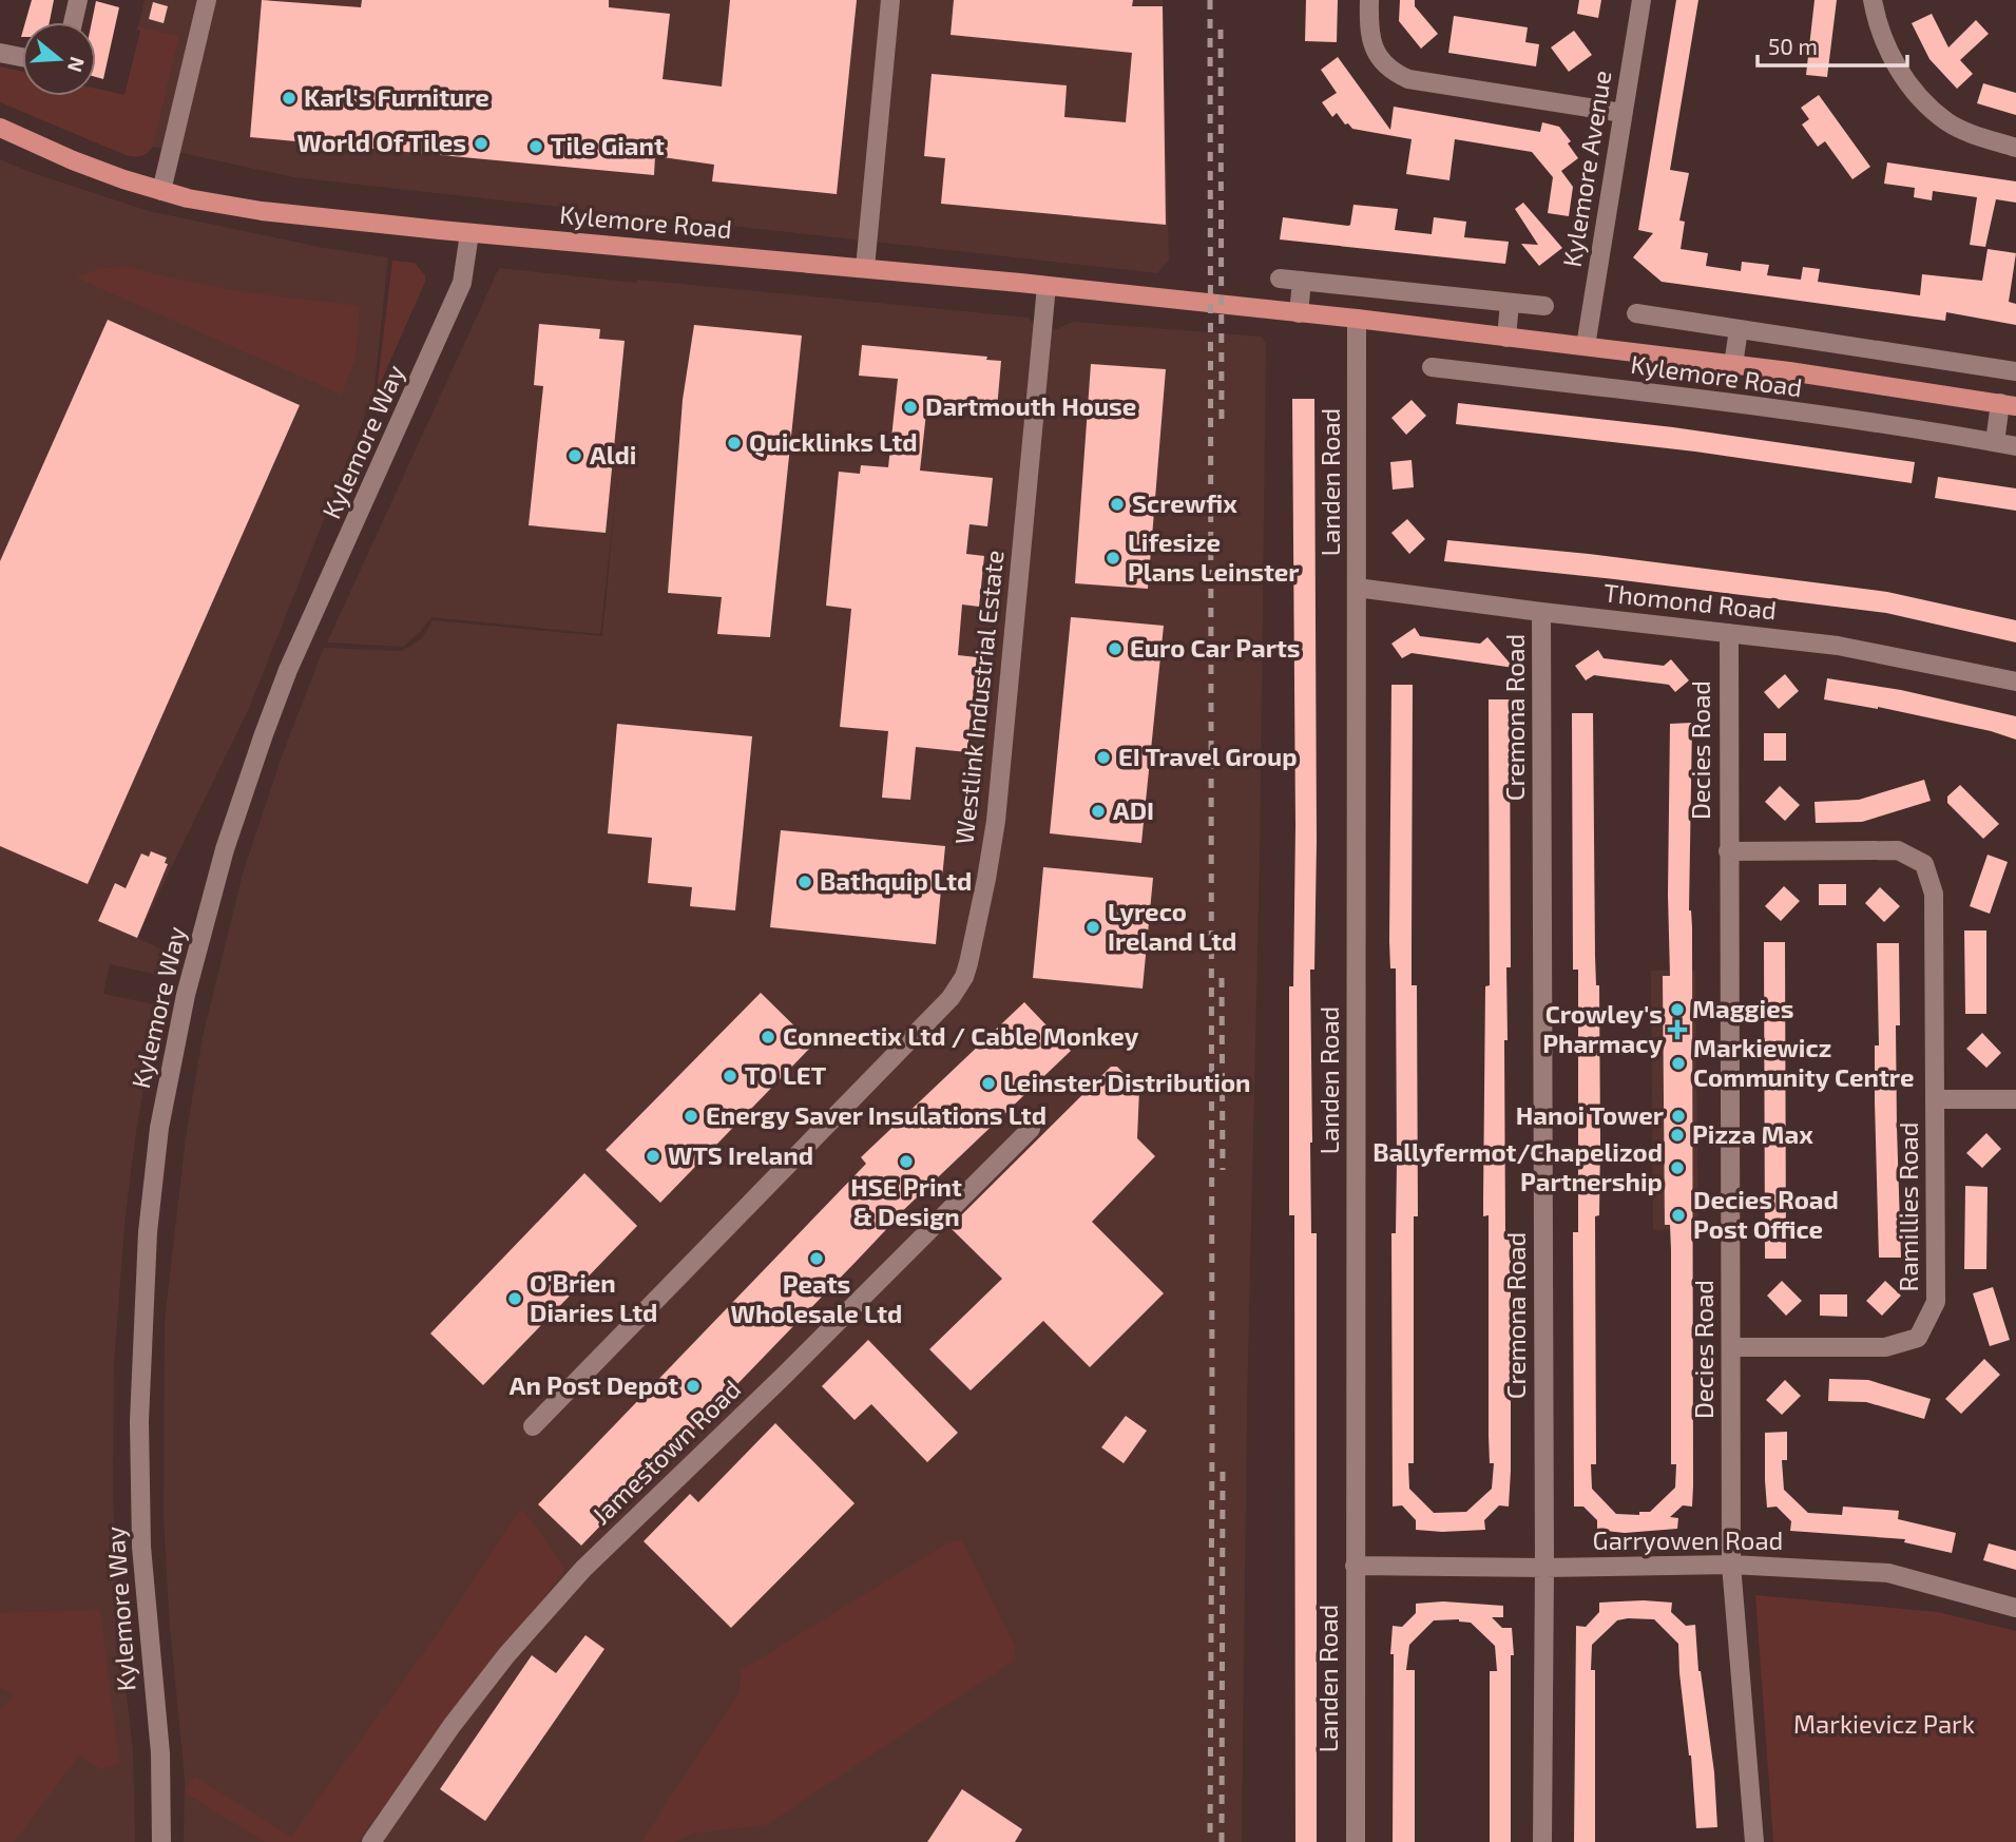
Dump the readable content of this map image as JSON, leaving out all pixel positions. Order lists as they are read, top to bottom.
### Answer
{
  "streets": {
    "main road": ["Kylemore Road"],
    "street": [
      "Kylemore Avenue",
      "Kylemore Way",
      "Landen Road",
      "Thomond Road",
      "Westlink Industrial Estate",
      "Cremona Road",
      "Decies Road",
      "Ramillies Road",
      "Jamestown Road",
      "Garryowen Road"
    ]
  },
  "crossings": [
    ["Kylemore Avenue", "Kylemore Road"],
    ["Kylemore Road", "Kylemore Way"],
    ["Kylemore Road", "Landen Road"],
    ["Kylemore Road", "Westlink Industrial Estate"],
    ["Landen Road", "Thomond Road"],
    ["Landen Road", "Garryowen Road"],
    ["Thomond Road", "Cremona Road"],
    ["Thomond Road", "Decies Road"],
    ["Cremona Road", "Garryowen Road"],
    ["Decies Road", "Ramillies Road"],
    ["Decies Road", "Garryowen Road"]
  ],
  "parks": ["Markievicz Park"],
  "places": {
    "other": [
      "Karl's Furniture",
      "World Of Tiles",
      "Tile Giant",
      "Dartmouth House",
      "Quicklinks Ltd",
      "Aldi",
      "Screwfix",
      "Lifesize Plans Leinster",
      "Euro Car Parts",
      "EI Travel Group",
      "ADI",
      "Bathquip Ltd",
      "Lyreco Ireland Ltd",
      "Maggies",
      "Connectix Ltd / Cable Monkey",
      "Markiewicz Community Centre",
      "TO LET",
      "Leinster Distribution",
      "Energy Saver Insulations Ltd",
      "Hanoi Tower",
      "Pizza Max",
      "WTS Ireland",
      "HSE Print & Design",
      "Ballyfermot/Chapelizod Partnership",
      "Decies Road Post Office",
      "Peats Wholesale Ltd",
      "O'Brien Diaries Ltd",
      "An Post Depot"
    ],
    "health": ["Crowley's Pharmacy"]
  },
  "scale_bar": "50 m",
  "north": "right"
}
